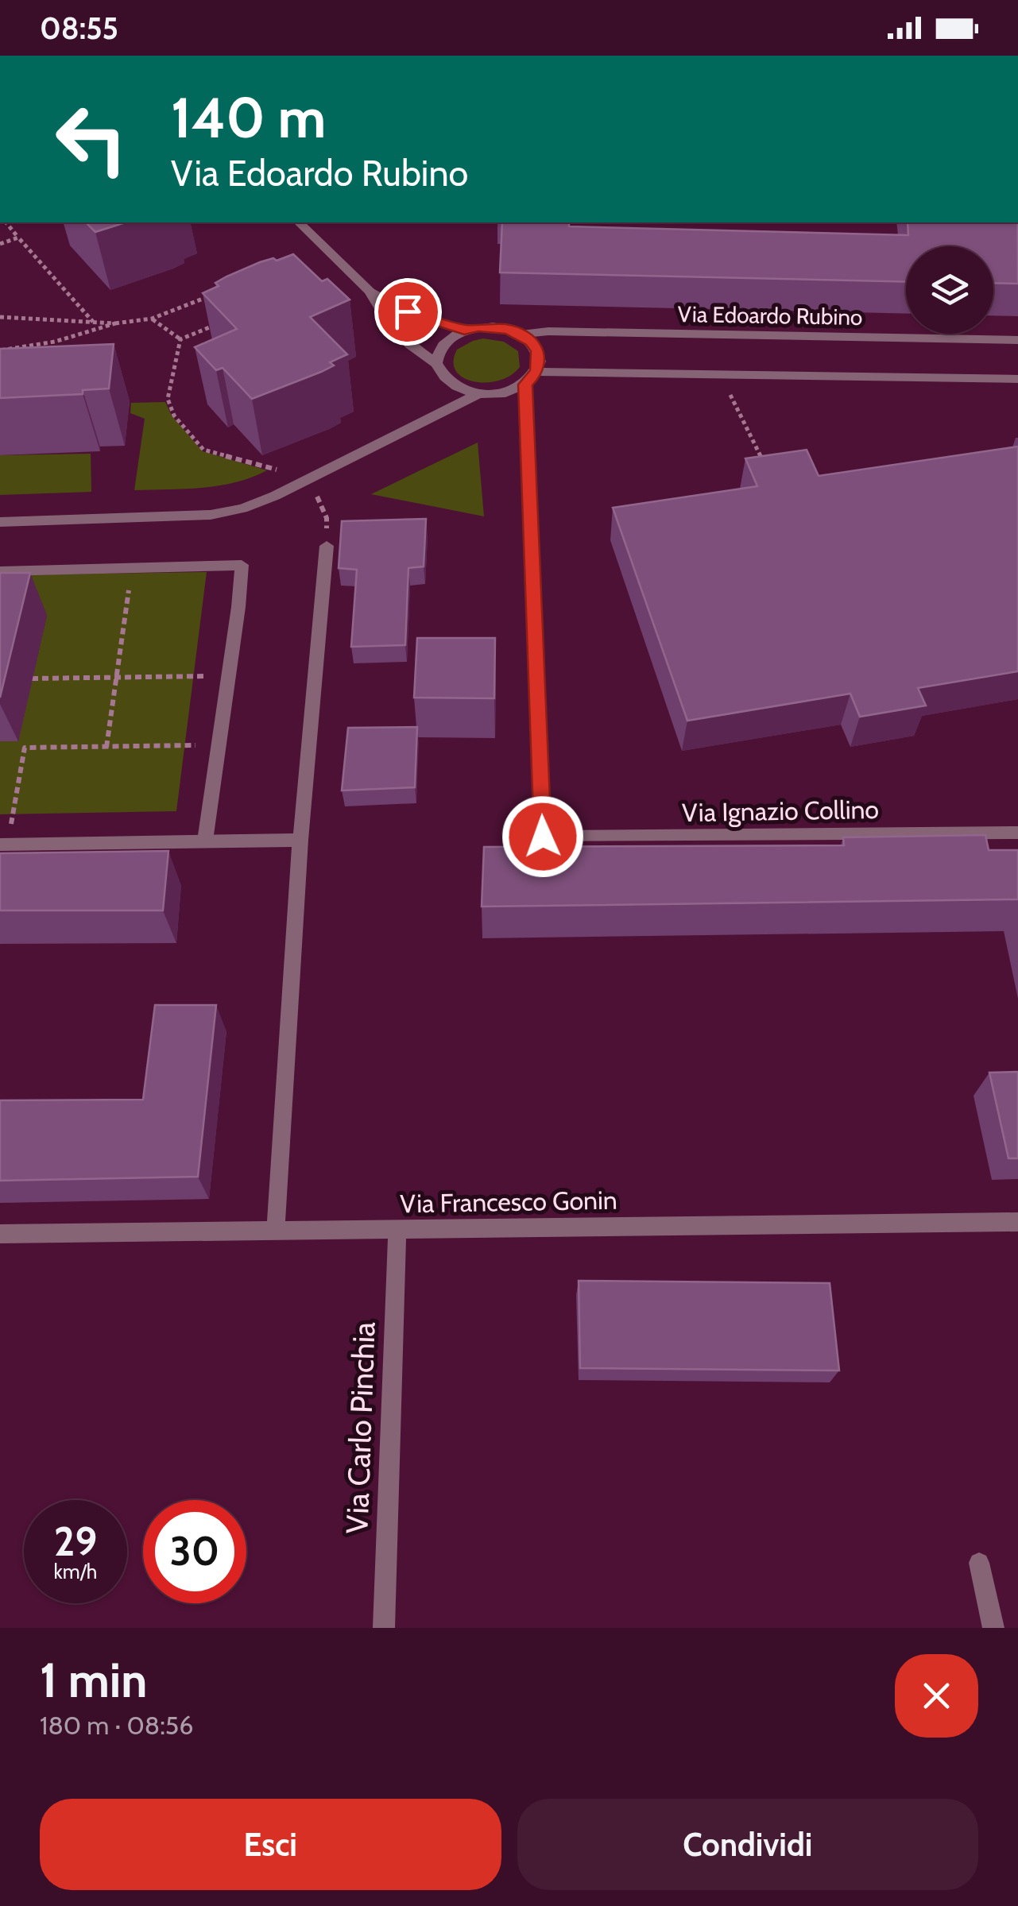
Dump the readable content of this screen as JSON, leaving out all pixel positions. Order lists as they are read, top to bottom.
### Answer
{
  "streets": {
    "street": [
      "Via Edoardo Rubino",
      "Via Ignazio Collino",
      "Via Francesco Gonin",
      "Via Carlo Pinchia"
    ]
  },
  "crossings": [
    ["Via Edoardo Rubino", "Via Ignazio Collino"],
    ["Via Francesco Gonin", "Via Carlo Pinchia"]
  ],
  "page": {
    "status": "08:55",
    "turn": ["140 m", "Via Edoardo Rubino"],
    "speed": "29 km/h",
    "limit": "30",
    "heading": ["1 min", "180 m · 08:56"],
    "buttons": ["Esci", "Condividi"]
  }
}
